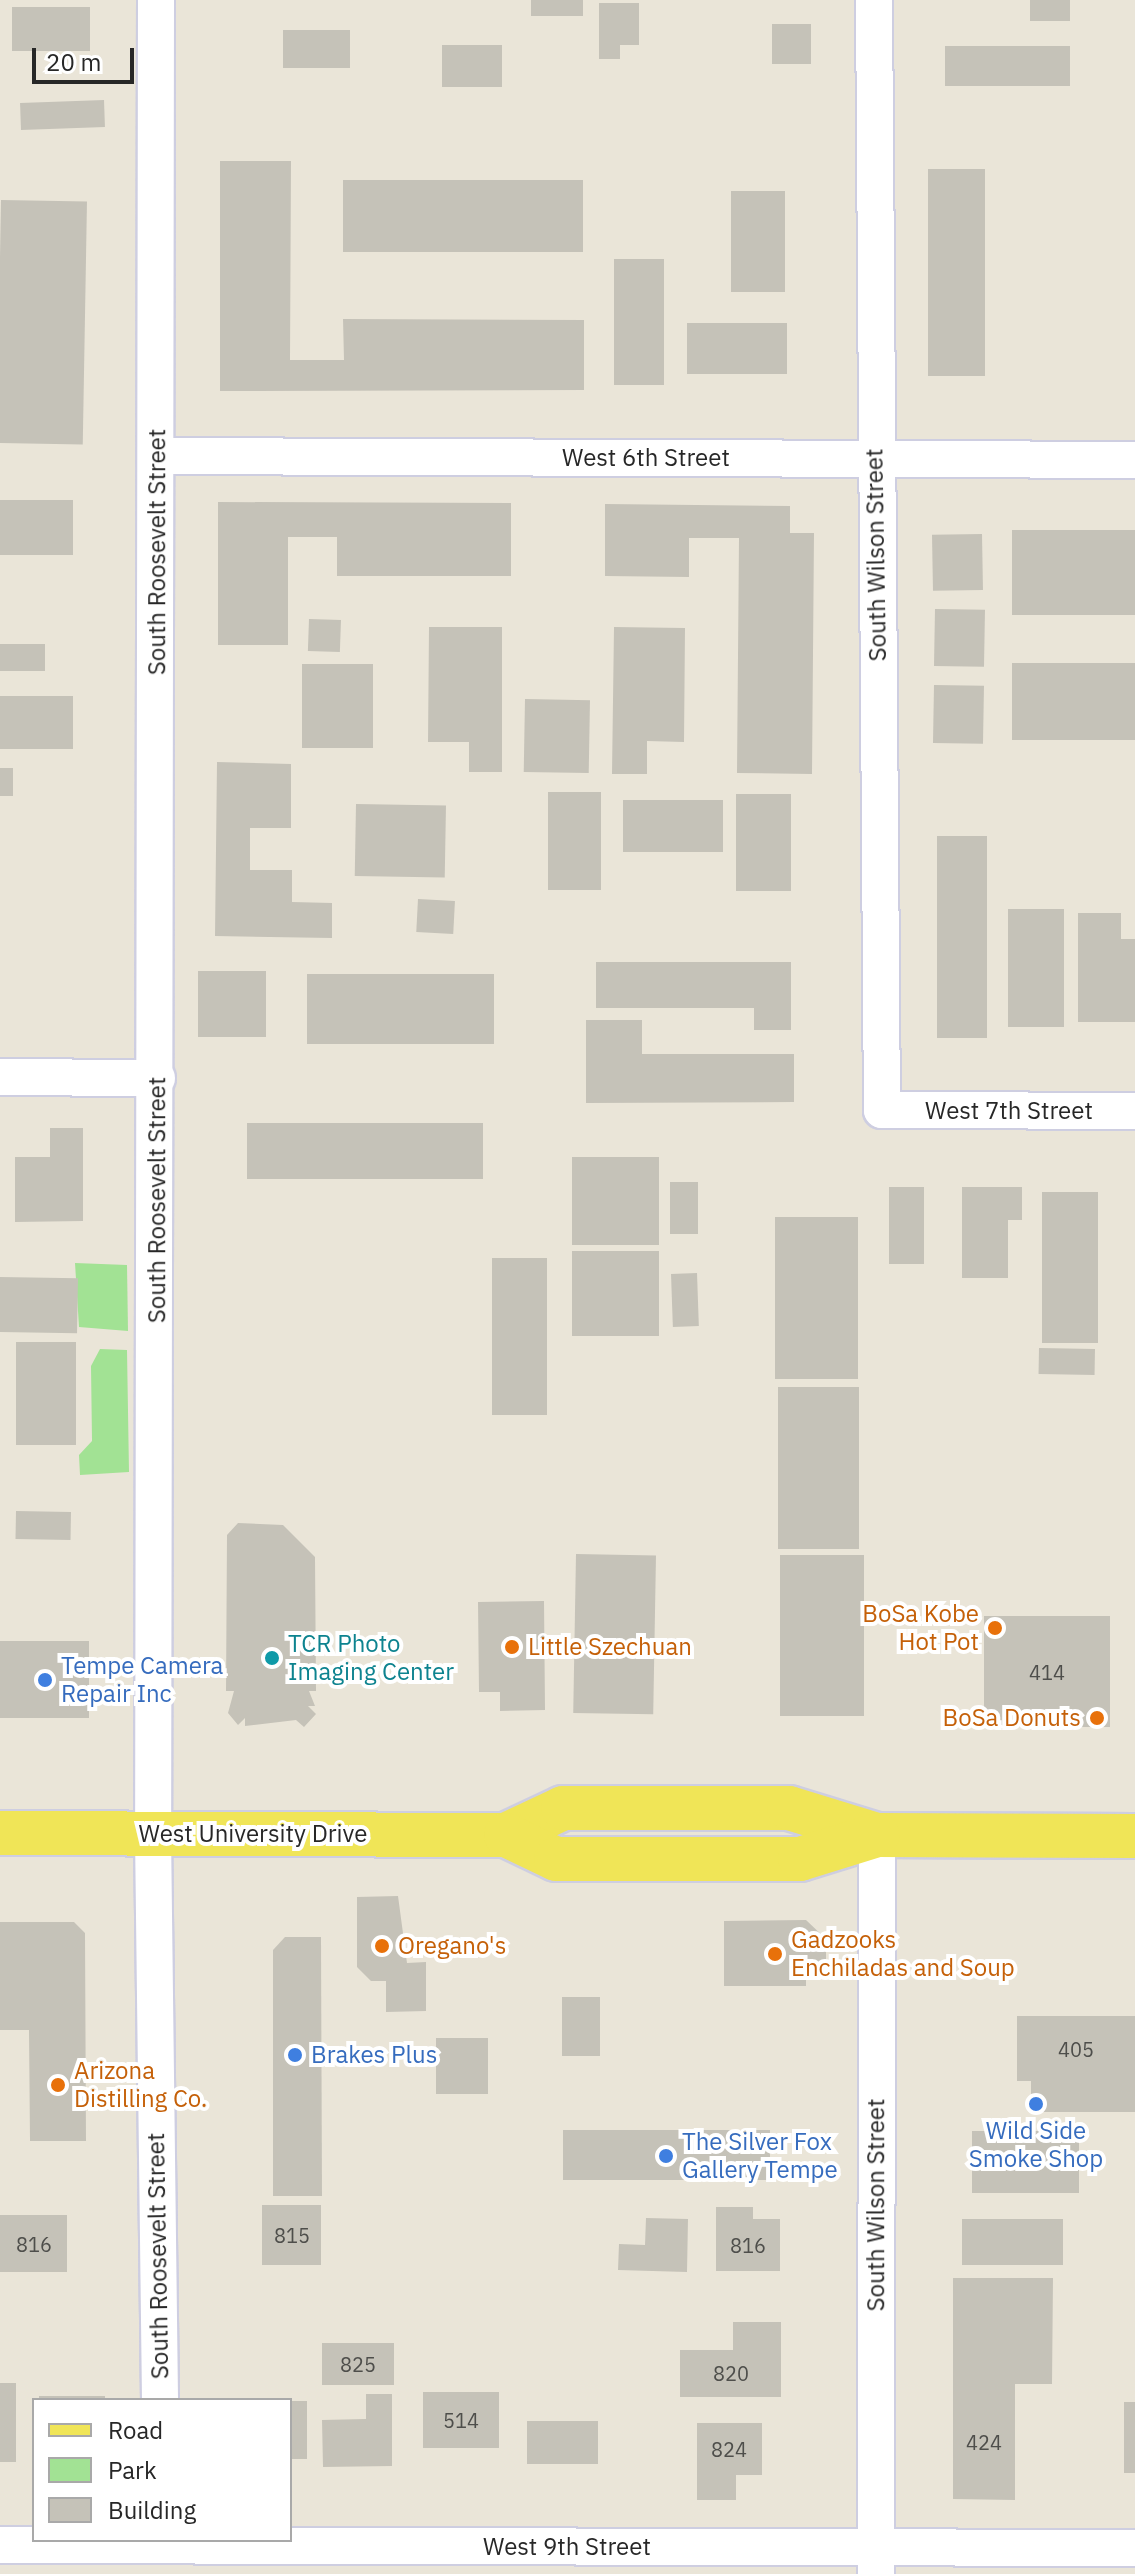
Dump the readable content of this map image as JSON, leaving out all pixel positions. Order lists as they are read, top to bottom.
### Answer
{
  "streets": {
    "main road": ["West University Drive"],
    "street": [
      "West 6th Street",
      "South Roosevelt Street",
      "South Wilson Street",
      "West 7th Street",
      "West 9th Street"
    ]
  },
  "crossings": [
    ["West 6th Street", "South Roosevelt Street"],
    ["West 6th Street", "South Wilson Street"],
    ["South Roosevelt Street", "West University Drive"],
    ["South Wilson Street", "West 7th Street"],
    ["South Wilson Street", "West University Drive"],
    ["South Wilson Street", "West 9th Street"]
  ],
  "places": [
    "BoSa Kobe Hot Pot",
    "Little Szechuan",
    "TCR Photo Imaging Center",
    "Tempe Camera Repair Inc",
    "BoSa Donuts",
    "Oregano's",
    "Gadzooks Enchiladas and Soup",
    "Brakes Plus",
    "Arizona Distilling Co.",
    "Wild Side Smoke Shop",
    "The Silver Fox Gallery Tempe"
  ],
  "house_numbers": [
    "414",
    "405",
    "815",
    "816",
    "816",
    "825",
    "820",
    "514",
    "424",
    "824"
  ],
  "legend": ["Road", "Park", "Building"],
  "scale_bar": "20 m"
}
